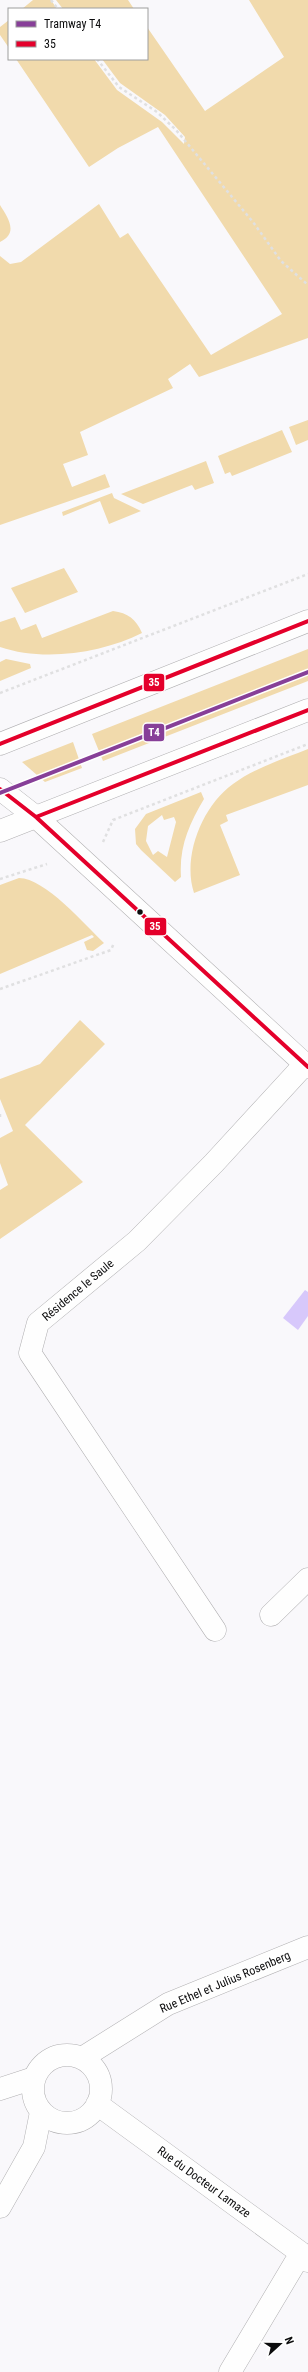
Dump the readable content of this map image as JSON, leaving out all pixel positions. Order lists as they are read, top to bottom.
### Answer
{
  "streets": {
    "street": ["Résidence le Saule", "Rue Ethel et Julius Rosenberg", "Rue du Docteur Lamaze"]
  },
  "crossings": [
    ["Rue Ethel et Julius Rosenberg", "Rue du Docteur Lamaze"]
  ],
  "lines": ["transit line 35", "tram line T4"],
  "legend": ["Tramway T4", "35"],
  "north": "right"
}
